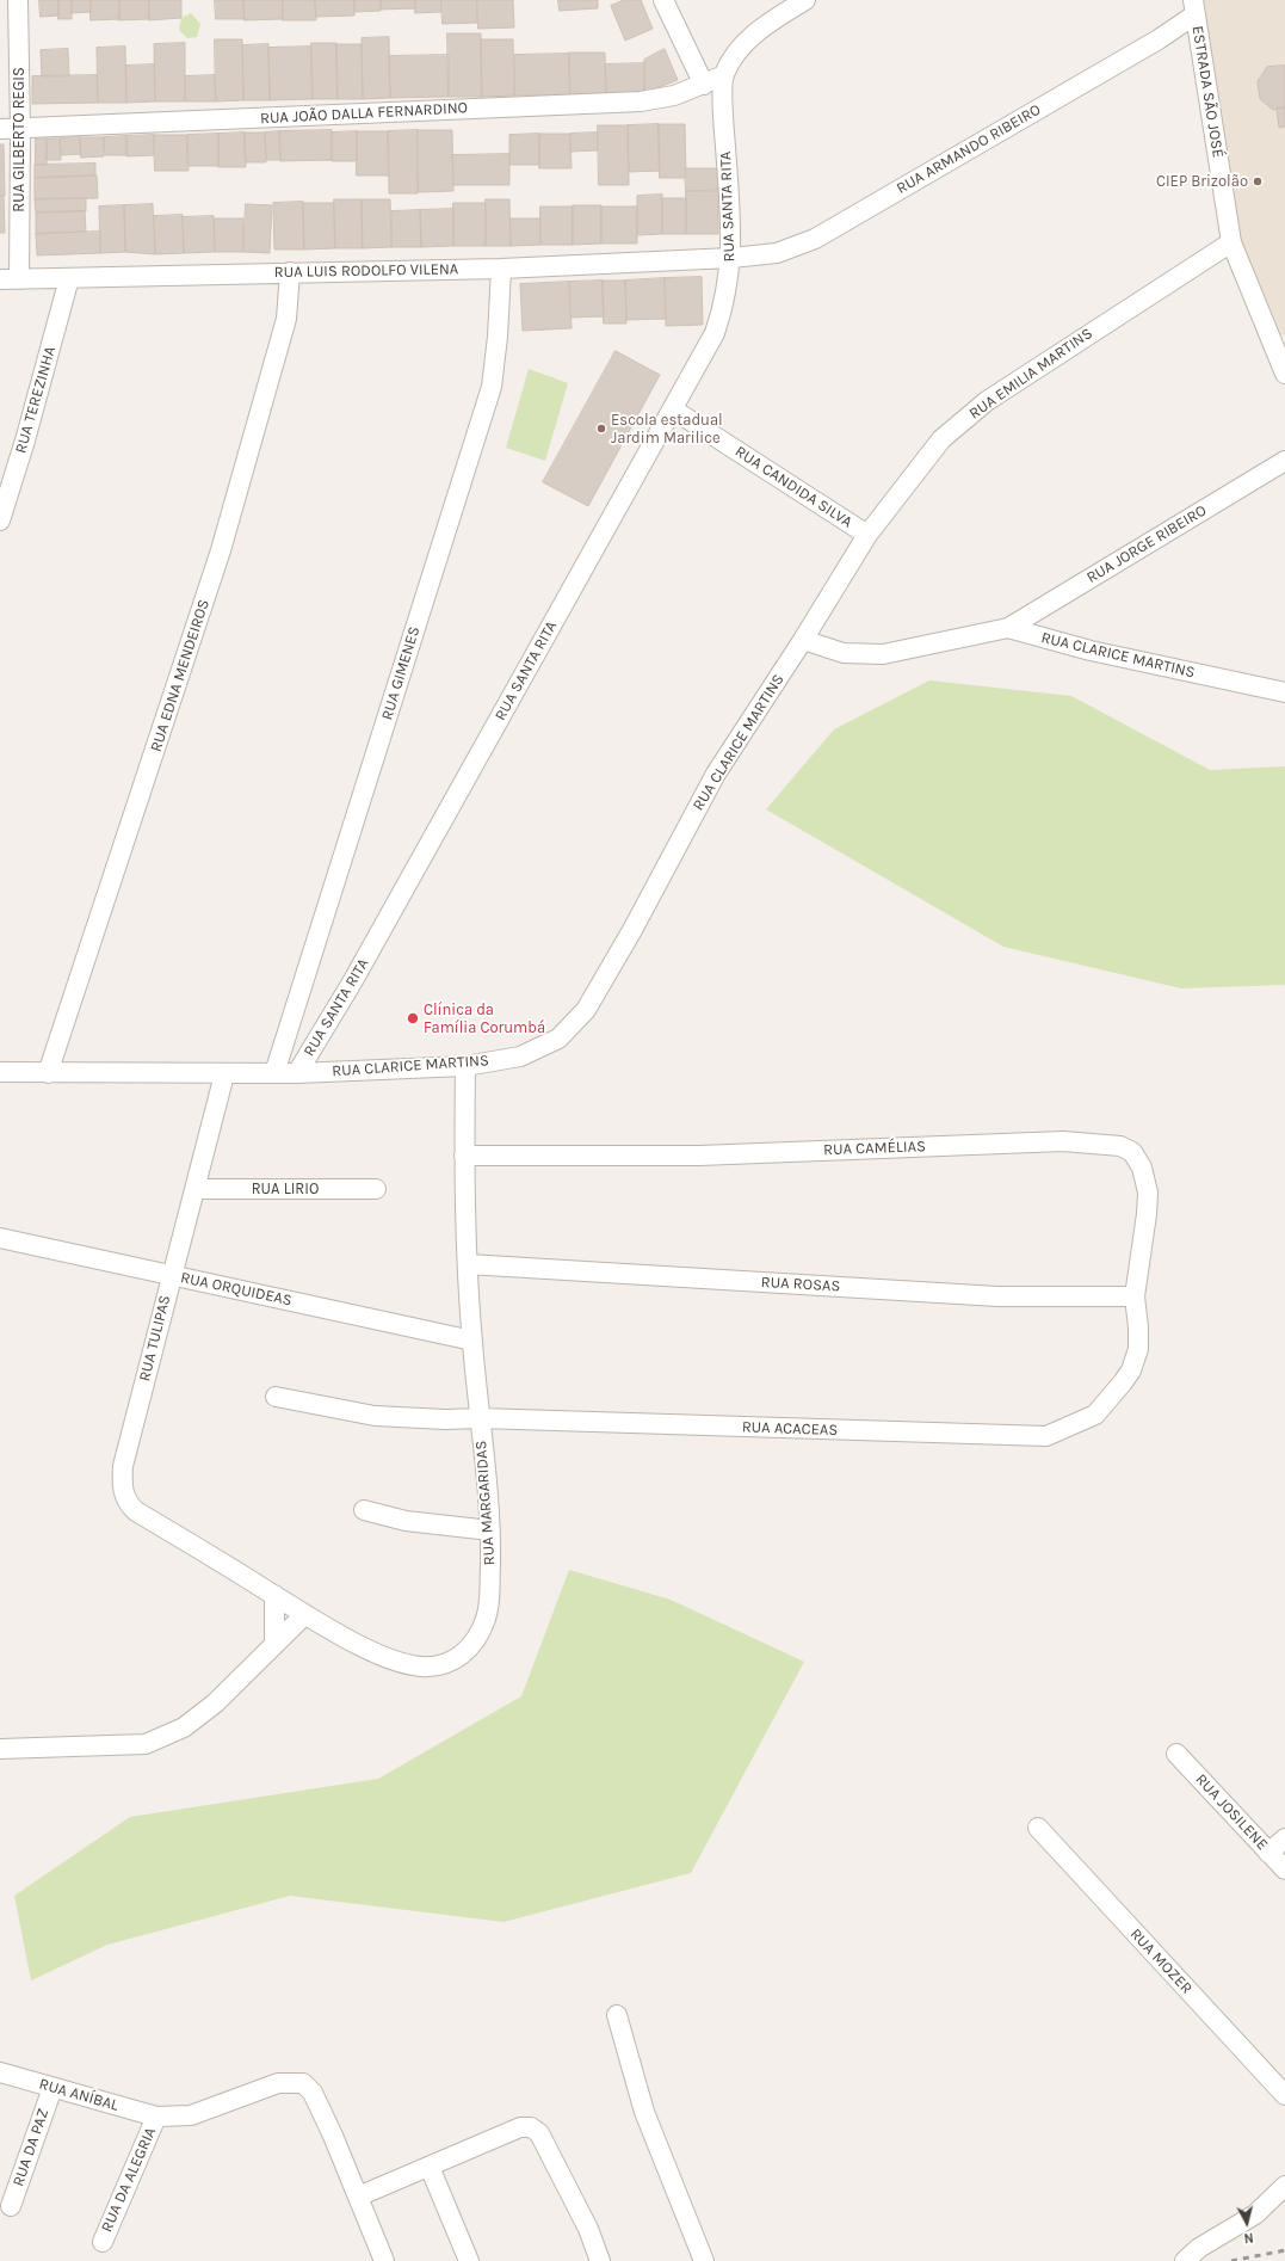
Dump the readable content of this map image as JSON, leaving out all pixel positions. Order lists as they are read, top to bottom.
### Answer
{
  "streets": {
    "street": [
      "ESTRADA SÃO JOSÉ",
      "RUA JOÃO DALLA FERNARDINO",
      "RUA GILBERTO REGIS",
      "RUA ARMANDO RIBEIRO",
      "RUA SANTA RITA",
      "RUA LUIS RODOLFO VILENA",
      "RUA EMILIA MARTINS",
      "RUA TEREZINHA",
      "RUA CANDIDA SILVA",
      "RUA JORGE RIBEIRO",
      "RUA CLARICE MARTINS",
      "RUA GIMENES",
      "RUA EDNA MENDEIROS",
      "RUA CAMÉLIAS",
      "RUA LIRIO",
      "RUA ROSAS",
      "RUA ORQUIDEAS",
      "RUA TULIPAS",
      "RUA ACACEAS",
      "RUA MARGARIDAS",
      "RUA JOSILENE",
      "RUA MOZER",
      "RUA ANÍBAL",
      "RUA DA PAZ",
      "RUA DA ALEGRIA"
    ]
  },
  "crossings": [
    ["ESTRADA SÃO JOSÉ", "RUA ARMANDO RIBEIRO"],
    ["ESTRADA SÃO JOSÉ", "RUA EMILIA MARTINS"],
    ["RUA JOÃO DALLA FERNARDINO", "RUA GILBERTO REGIS"],
    ["RUA JOÃO DALLA FERNARDINO", "RUA SANTA RITA"],
    ["RUA GILBERTO REGIS", "RUA LUIS RODOLFO VILENA"],
    ["RUA ARMANDO RIBEIRO", "RUA SANTA RITA"],
    ["RUA ARMANDO RIBEIRO", "RUA LUIS RODOLFO VILENA"],
    ["RUA SANTA RITA", "RUA LUIS RODOLFO VILENA"],
    ["RUA SANTA RITA", "RUA CANDIDA SILVA"],
    ["RUA SANTA RITA", "RUA CLARICE MARTINS"],
    ["RUA SANTA RITA", "RUA GIMENES"],
    ["RUA SANTA RITA", "RUA EDNA MENDEIROS"],
    ["RUA SANTA RITA", "RUA TULIPAS"],
    ["RUA LUIS RODOLFO VILENA", "RUA TEREZINHA"],
    ["RUA LUIS RODOLFO VILENA", "RUA GIMENES"],
    ["RUA LUIS RODOLFO VILENA", "RUA EDNA MENDEIROS"],
    ["RUA EMILIA MARTINS", "RUA CANDIDA SILVA"],
    ["RUA EMILIA MARTINS", "RUA CLARICE MARTINS"],
    ["RUA JORGE RIBEIRO", "RUA CLARICE MARTINS"],
    ["RUA CLARICE MARTINS", "RUA MARGARIDAS"],
    ["RUA CAMÉLIAS", "RUA ROSAS"],
    ["RUA CAMÉLIAS", "RUA ACACEAS"],
    ["RUA CAMÉLIAS", "RUA MARGARIDAS"],
    ["RUA LIRIO", "RUA TULIPAS"],
    ["RUA ROSAS", "RUA MARGARIDAS"],
    ["RUA ORQUIDEAS", "RUA TULIPAS"],
    ["RUA ORQUIDEAS", "RUA MARGARIDAS"],
    ["RUA TULIPAS", "RUA MARGARIDAS"],
    ["RUA ACACEAS", "RUA MARGARIDAS"],
    ["RUA ANÍBAL", "RUA DA PAZ"],
    ["RUA ANÍBAL", "RUA DA ALEGRIA"]
  ],
  "places": ["CIEP Brizolão", "Escola estadual Jardim Marilice", "Clínica da Família Corumbá"],
  "north": "bottom"
}
